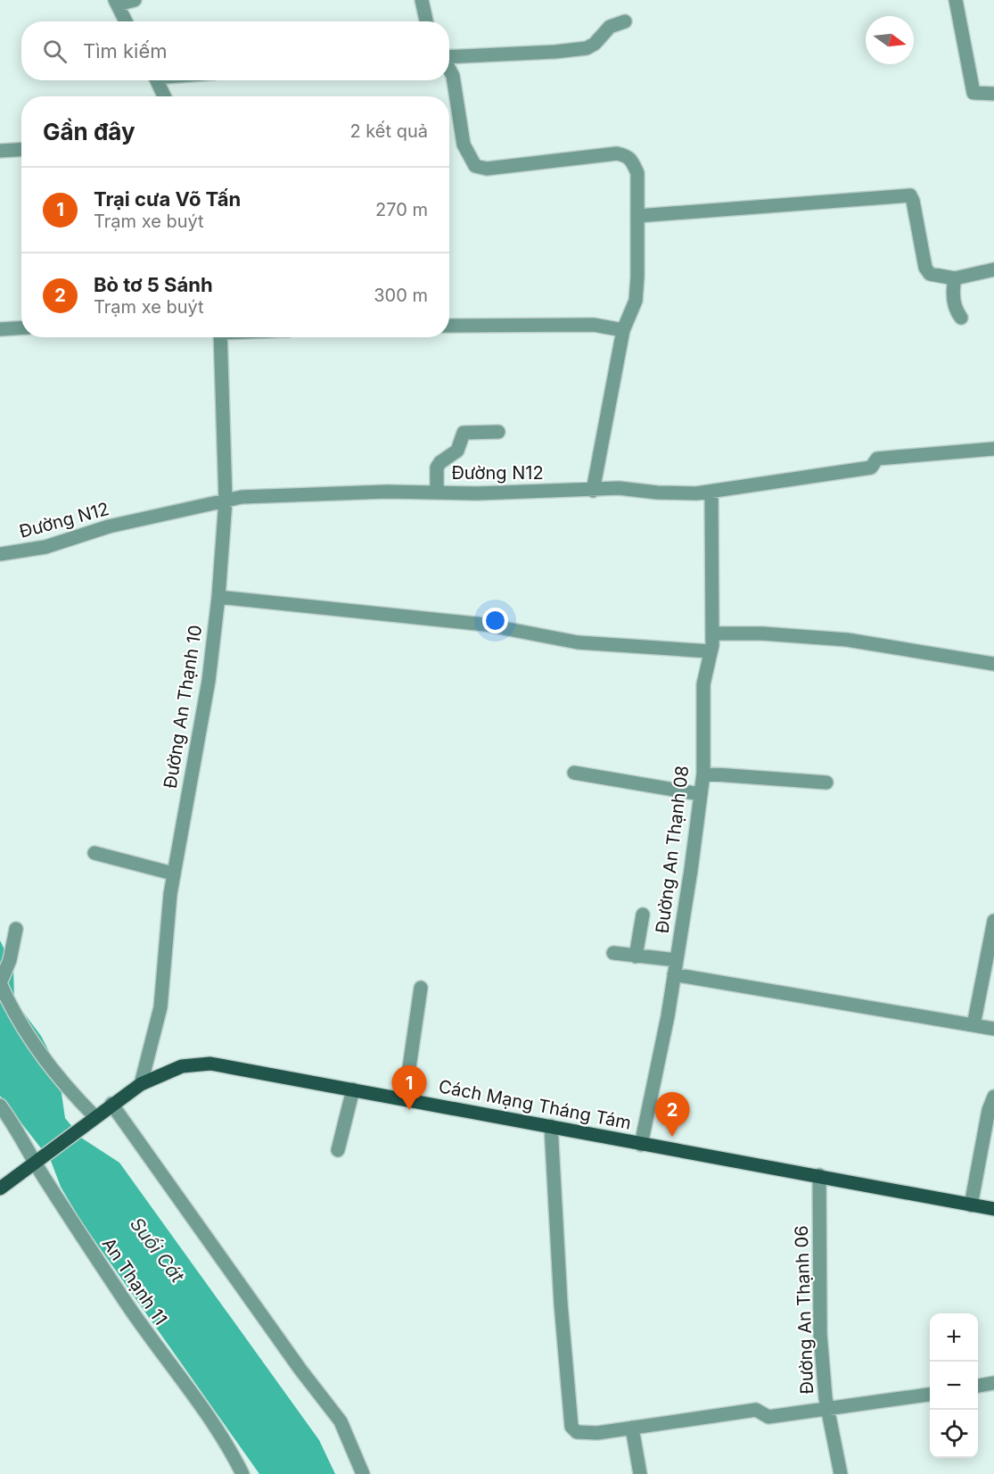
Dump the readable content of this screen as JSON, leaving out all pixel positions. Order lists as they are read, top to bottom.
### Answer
{
  "streets": {
    "main road": ["Cách Mạng Tháng Tám"],
    "street": [
      "Đường N12",
      "Đường An Thạnh 10",
      "Đường An Thạnh 08",
      "An Thạnh 11",
      "Đường An Thạnh 06"
    ]
  },
  "crossings": [
    ["Đường N12", "Đường An Thạnh 10"],
    ["Đường N12", "Đường An Thạnh 08"],
    ["Đường An Thạnh 10", "Cách Mạng Tháng Tám"],
    ["Đường An Thạnh 08", "Cách Mạng Tháng Tám"],
    ["Cách Mạng Tháng Tám", "An Thạnh 11"],
    ["Cách Mạng Tháng Tám", "Đường An Thạnh 06"]
  ],
  "water": ["Suối Cát"],
  "north": "right",
  "page": {
    "search": "Tìm kiếm",
    "heading": ["Gần đây", "2 kết quả"],
    "list": [
      {
        "mark": "1",
        "name": "Trại cưa Võ Tấn",
        "note": "Trạm xe buýt",
        "value": "270 m"
      },
      {
        "mark": "2",
        "name": "Bò tơ 5 Sánh",
        "note": "Trạm xe buýt",
        "value": "300 m"
      }
    ],
    "pins": ["1", "2"],
    "map_buttons": ["+", "−"]
  }
}
